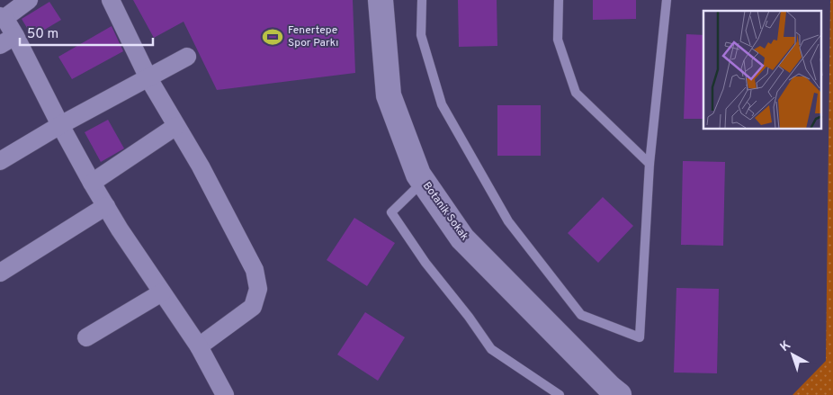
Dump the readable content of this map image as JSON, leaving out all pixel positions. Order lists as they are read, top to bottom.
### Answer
{
  "streets": {
    "main road": ["Botanik Sokak"]
  },
  "places": {
    "sports": ["Fenertepe Spor Parkı"]
  },
  "scale_bar": "50 m",
  "north": "top left"
}
